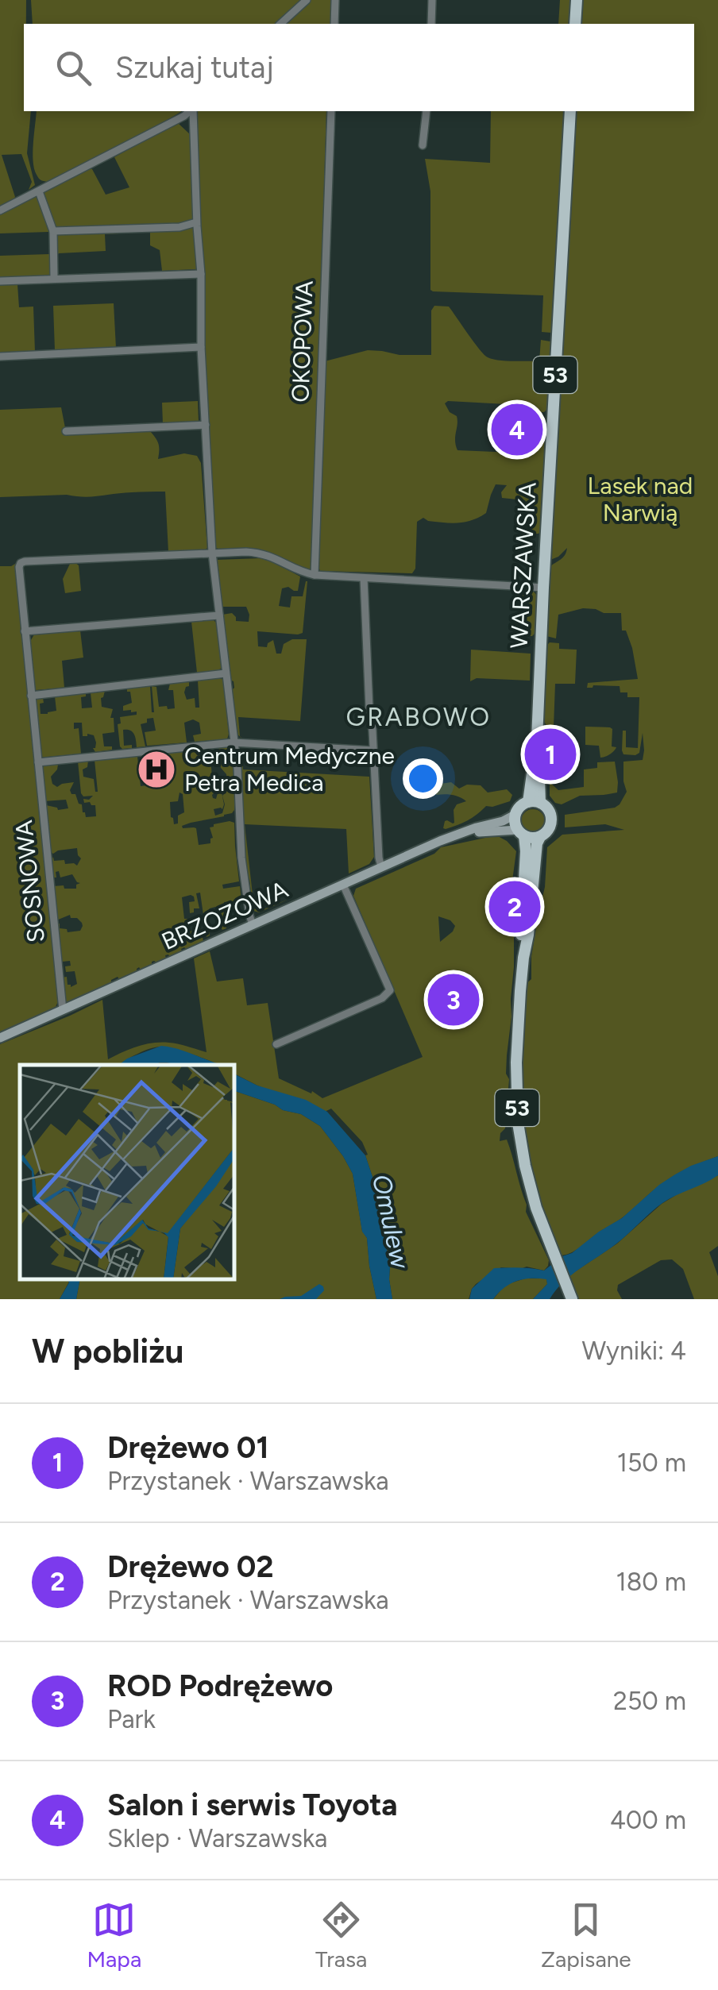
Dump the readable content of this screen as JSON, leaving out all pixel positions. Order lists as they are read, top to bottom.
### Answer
{
  "streets": {
    "main road": ["53", "WARSZAWSKA", "BRZOZOWA"],
    "street": ["OKOPOWA", "SOSNOWA"]
  },
  "crossings": [
    ["53", "WARSZAWSKA"],
    ["53", "BRZOZOWA"],
    ["WARSZAWSKA", "BRZOZOWA"],
    ["SOSNOWA", "BRZOZOWA"]
  ],
  "districts": ["GRABOWO"],
  "water": ["Omulew"],
  "parks": ["Lasek nad Narwią"],
  "places": {
    "hospital": ["Centrum Medyczne Petra Medica"]
  },
  "page": {
    "search": "Szukaj tutaj",
    "pins": [
      "4",
      "1",
      "2",
      "3"
    ],
    "heading": ["W pobliżu", "Wyniki: 4"],
    "list": [
      {
        "mark": "1",
        "name": "Drężewo 01",
        "note": "Przystanek · Warszawska",
        "value": "150 m"
      },
      {
        "mark": "2",
        "name": "Drężewo 02",
        "note": "Przystanek · Warszawska",
        "value": "180 m"
      },
      {
        "mark": "3",
        "name": "ROD Podrężewo",
        "note": "Park",
        "value": "250 m"
      },
      {
        "mark": "4",
        "name": "Salon i serwis Toyota",
        "note": "Sklep · Warszawska",
        "value": "400 m"
      }
    ],
    "nav": ["Mapa", "Trasa", "Zapisane"]
  }
}
